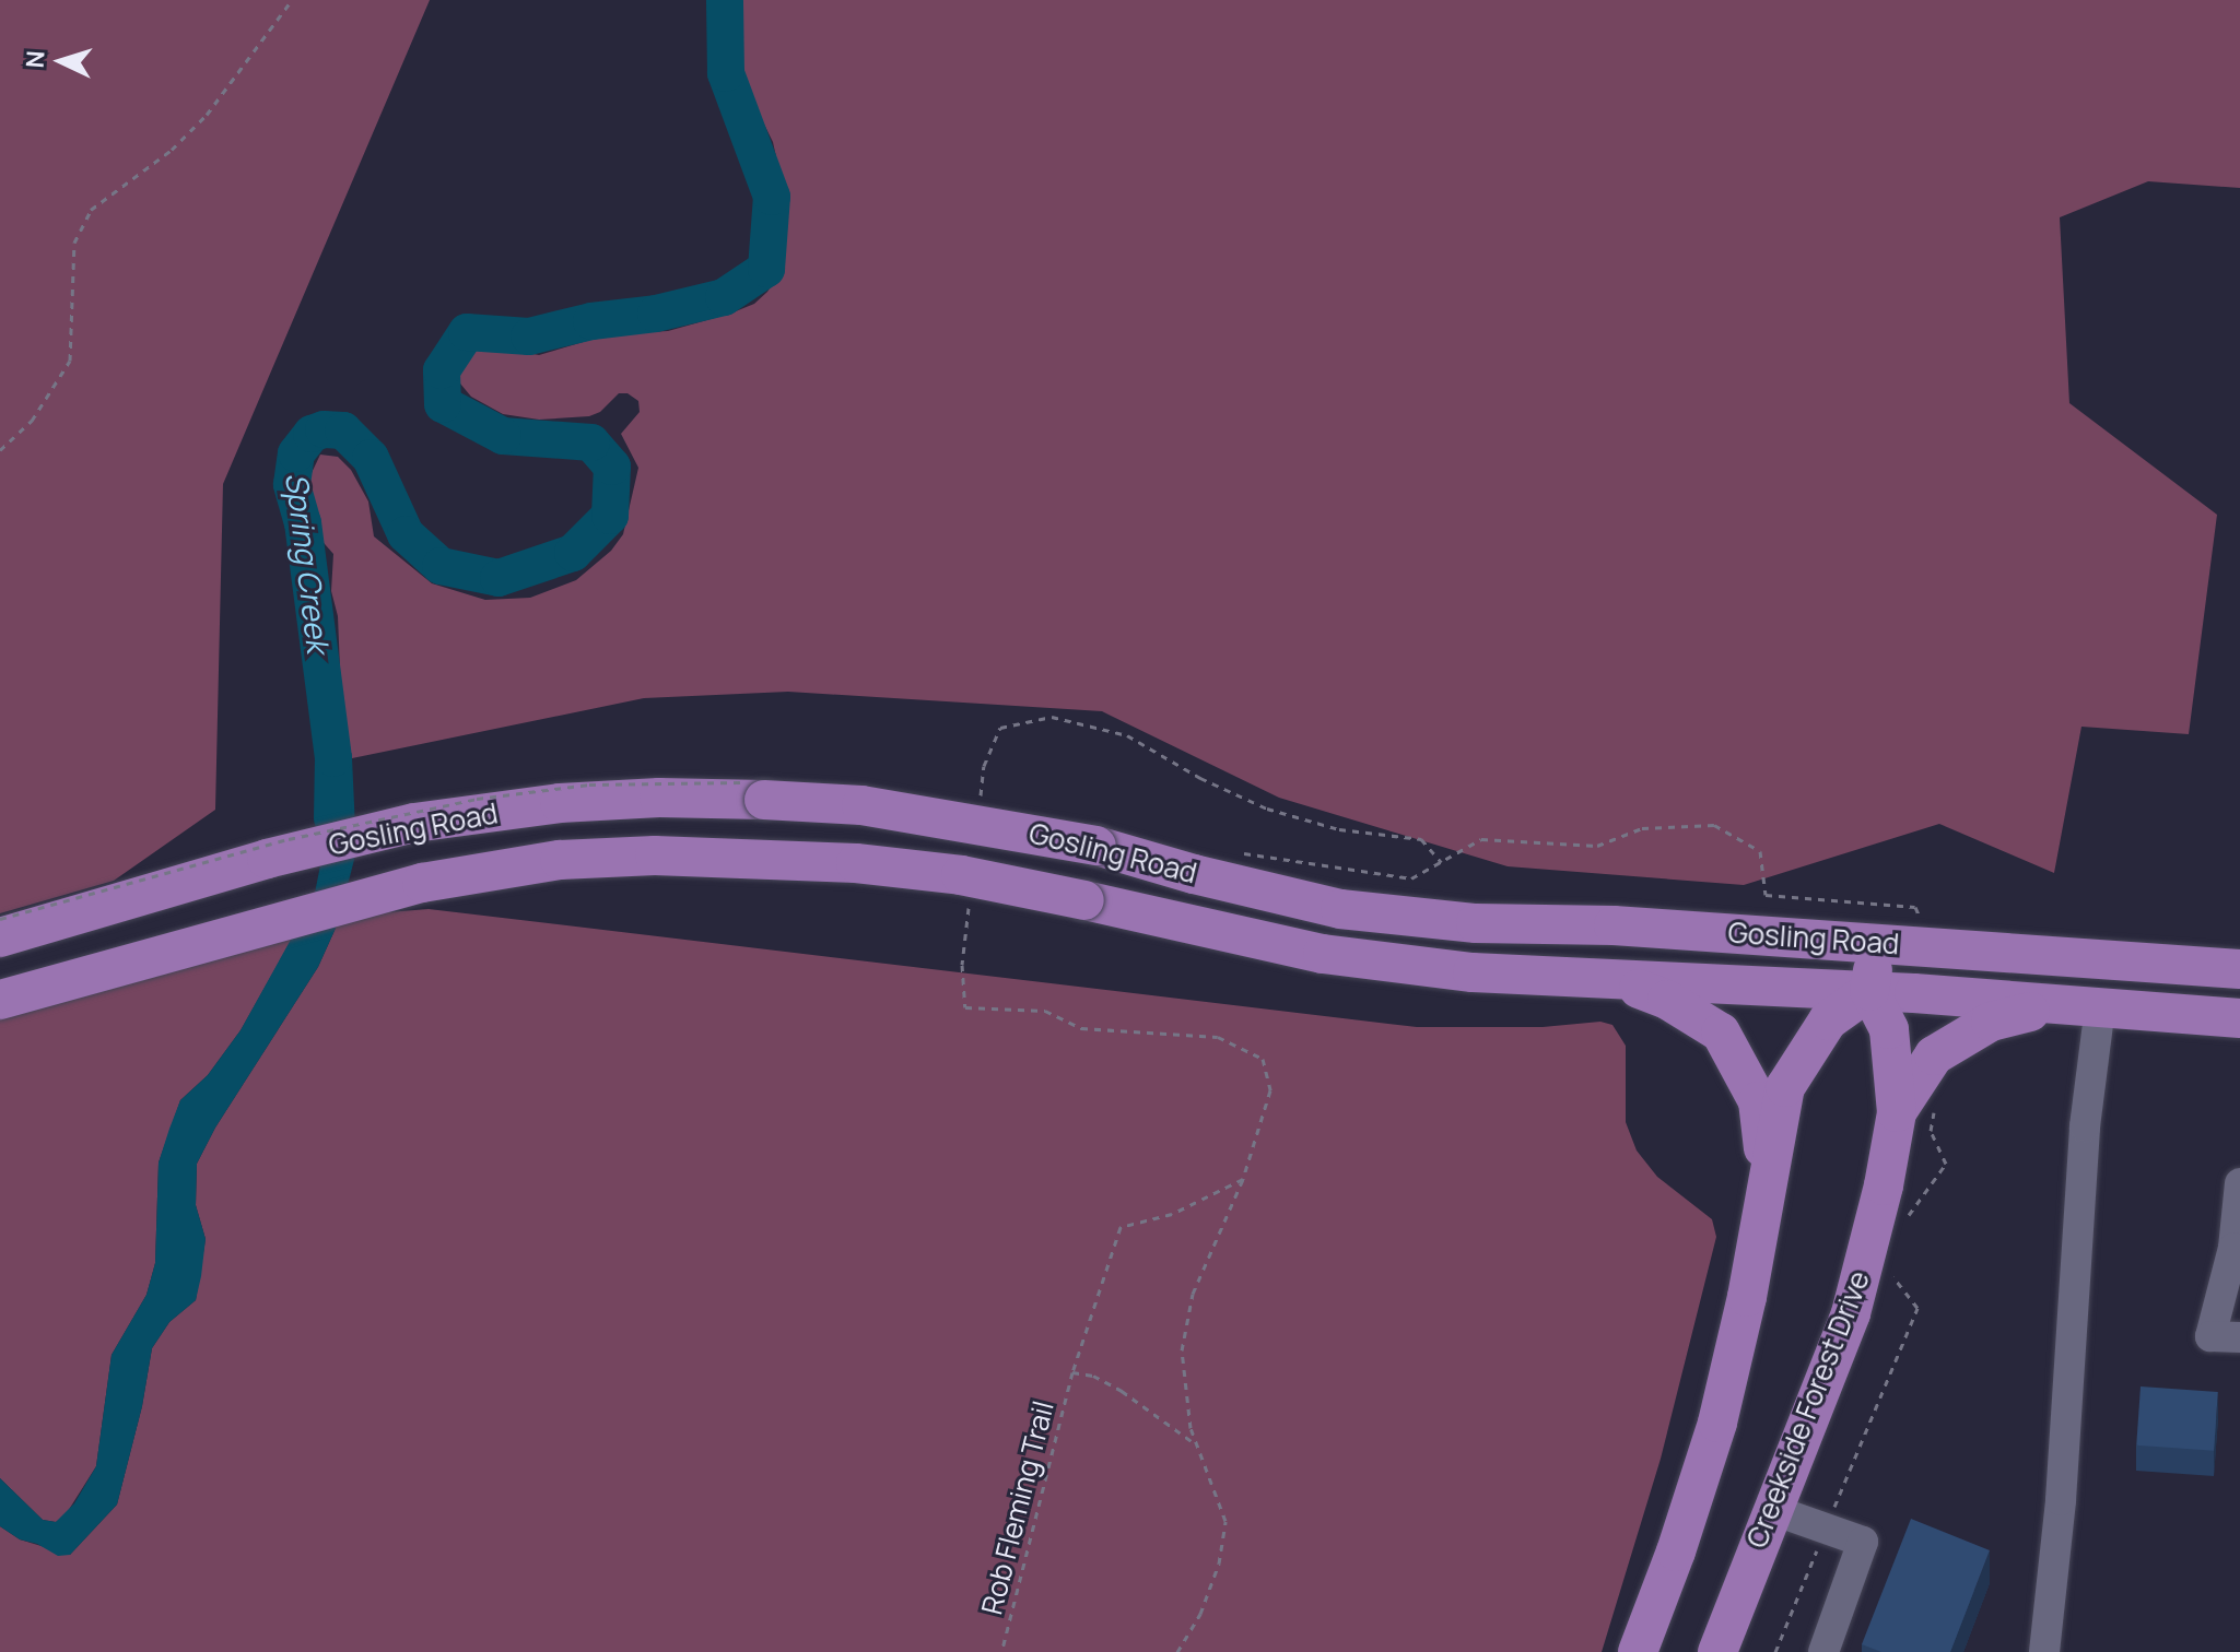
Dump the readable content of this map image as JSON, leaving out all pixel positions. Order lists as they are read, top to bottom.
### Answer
{
  "streets": {
    "main road": ["Gosling Road", "Creekside Forest Drive"],
    "path": ["Rob Fleming Trail"]
  },
  "crossings": [
    ["Gosling Road", "Creekside Forest Drive"]
  ],
  "water": ["Spring Creek"],
  "north": "left"
}
